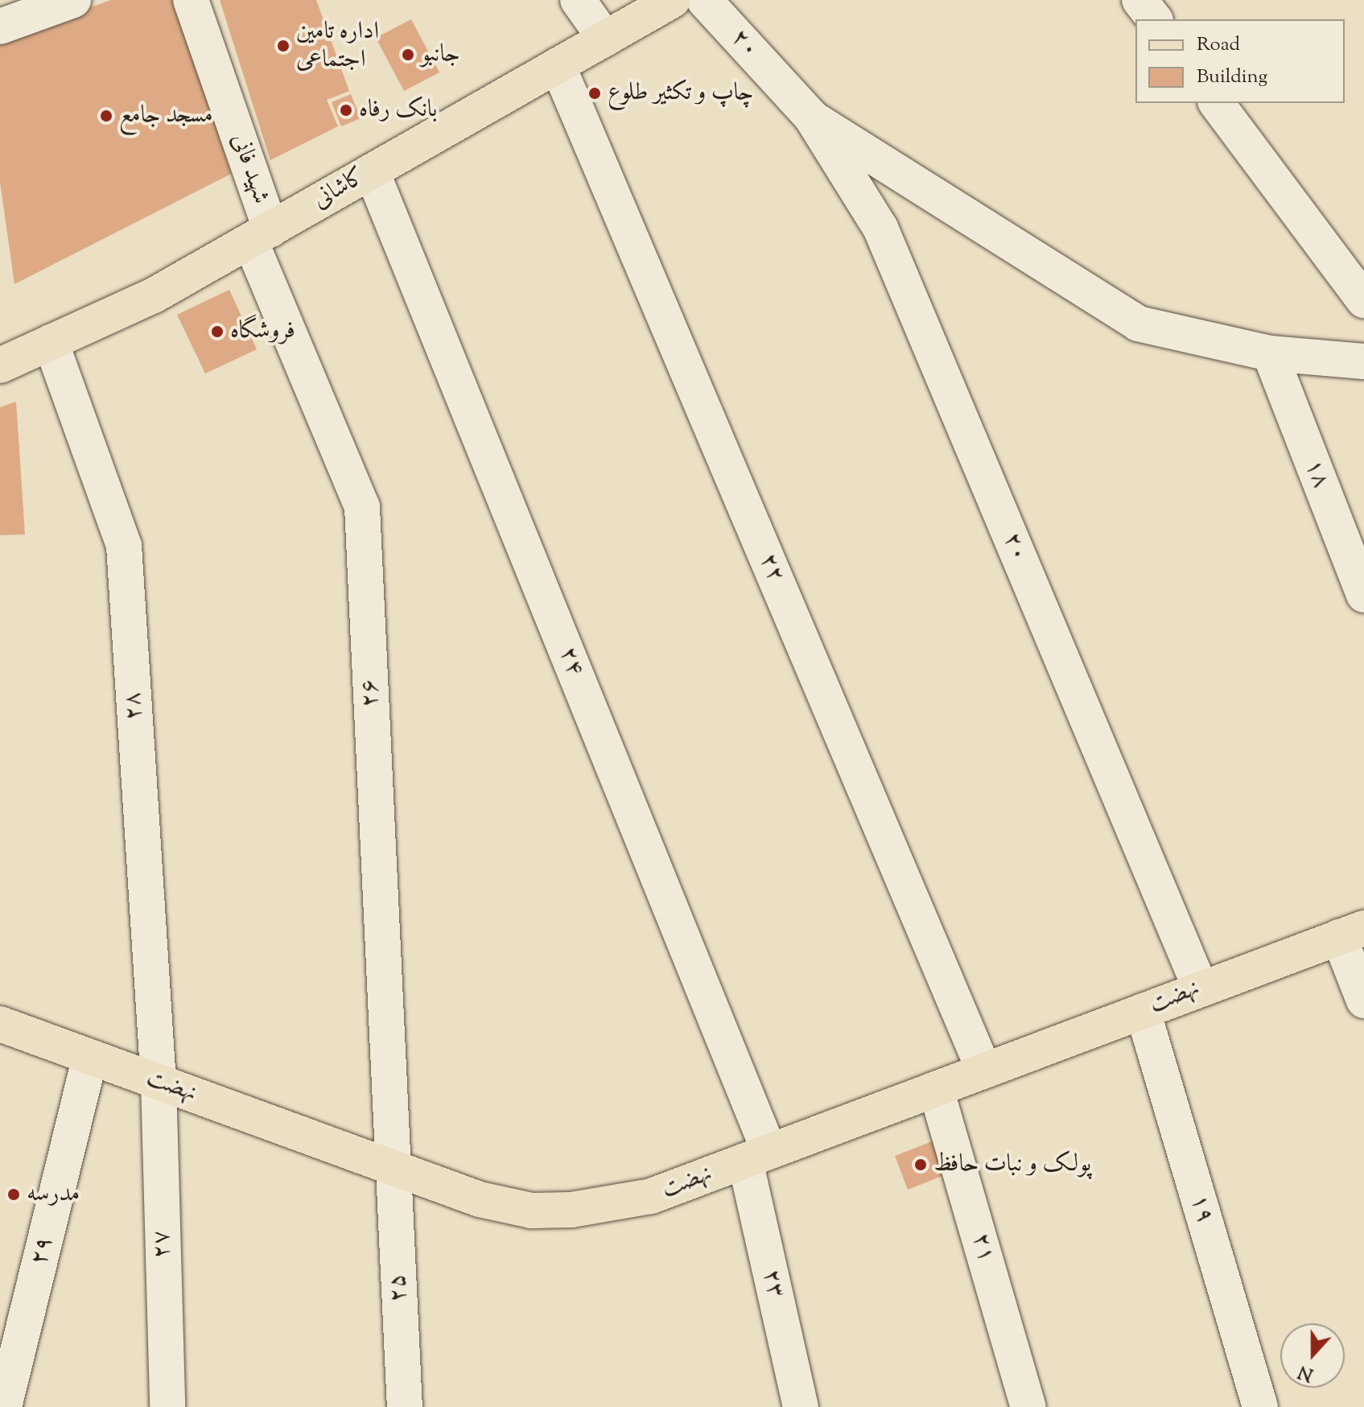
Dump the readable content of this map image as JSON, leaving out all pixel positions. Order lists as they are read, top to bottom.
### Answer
{
  "streets": {
    "main road": ["کاشانی", "نهضت"],
    "street": [
      "۲۰",
      "شهید فانی",
      "۱۸",
      "۲۲",
      "۲۴",
      "۲۶",
      "۲۸",
      "۱۹",
      "۲۷",
      "۲۱",
      "۲۹",
      "۲۳",
      "۲۵"
    ]
  },
  "crossings": [
    ["۲۰", "۱۸"],
    ["۲۰", "نهضت"],
    ["شهید فانی", "کاشانی"],
    ["شهید فانی", "۲۶"],
    ["کاشانی", "۲۲"],
    ["کاشانی", "۲۴"],
    ["کاشانی", "۲۶"],
    ["کاشانی", "۲۸"],
    ["۲۲", "نهضت"],
    ["۲۴", "نهضت"],
    ["۲۴", "۲۳"],
    ["۲۶", "نهضت"],
    ["۲۶", "۲۵"],
    ["۲۸", "نهضت"],
    ["۲۸", "۲۷"],
    ["نهضت", "۱۹"],
    ["نهضت", "۲۷"],
    ["نهضت", "۲۱"],
    ["نهضت", "۲۹"],
    ["نهضت", "۲۳"],
    ["نهضت", "۲۵"]
  ],
  "places": [
    "اداره تامین اجتماعی",
    "جانبو",
    "چاپ و تکثیر طلوع",
    "بانک رفاه",
    "مسجد جامع",
    "فروشگاه",
    "پولک و نبات حافظ",
    "مدرسه"
  ],
  "legend": ["Road", "Building"],
  "north": "bottom"
}
